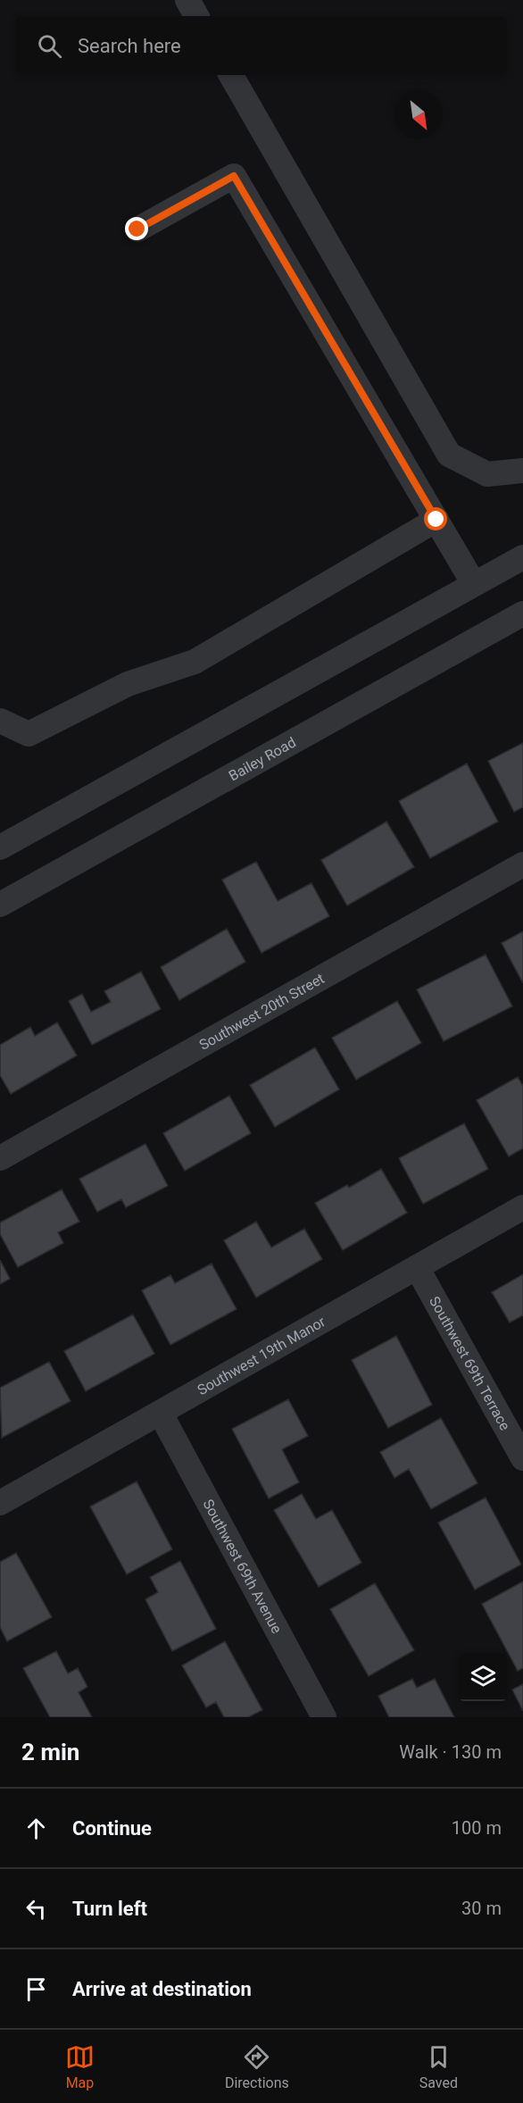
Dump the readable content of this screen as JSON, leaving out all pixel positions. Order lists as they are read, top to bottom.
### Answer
{
  "streets": {
    "street": [
      "Bailey Road",
      "Southwest 20th Street",
      "Southwest 19th Manor",
      "Southwest 69th Terrace",
      "Southwest 69th Avenue"
    ]
  },
  "crossings": [
    ["Southwest 19th Manor", "Southwest 69th Terrace"],
    ["Southwest 19th Manor", "Southwest 69th Avenue"]
  ],
  "north": "bottom right",
  "page": {
    "search": "Search here",
    "heading": ["2 min", "Walk · 130 m"],
    "list": [
      ["Continue", "100 m"],
      ["Turn left", "30 m"],
      "Arrive at destination"
    ],
    "nav": ["Map", "Directions", "Saved"]
  }
}
